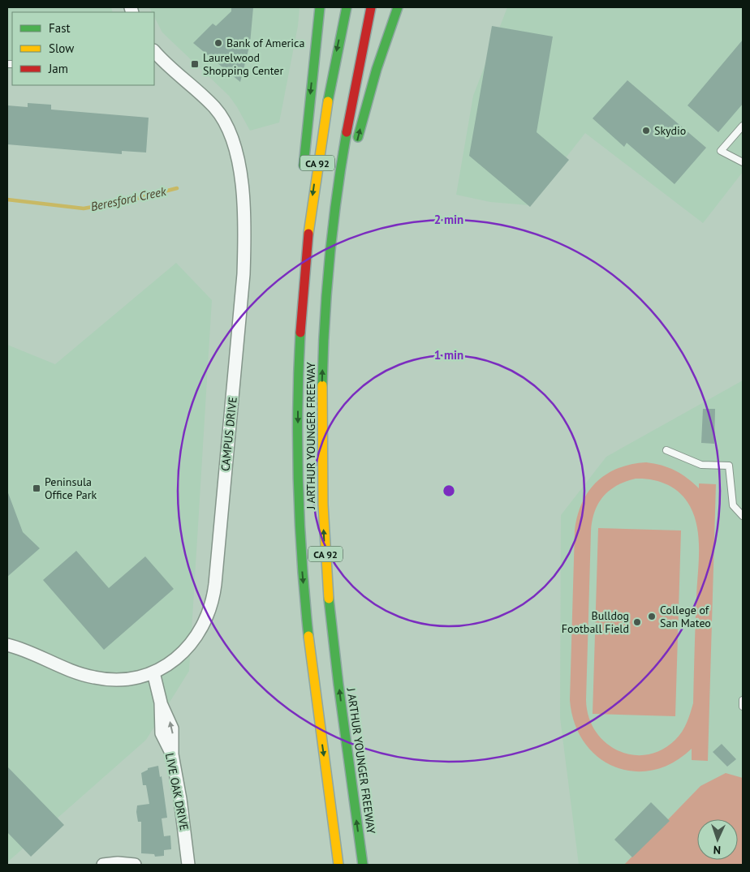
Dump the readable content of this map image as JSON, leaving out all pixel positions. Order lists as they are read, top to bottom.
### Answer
{
  "streets": {
    "highway": ["CA 92", "J ARTHUR YOUNGER FREEWAY"],
    "street": ["CAMPUS DRIVE", "LIVE OAK DRIVE"]
  },
  "crossings": [
    ["CAMPUS DRIVE", "LIVE OAK DRIVE"]
  ],
  "water": ["Beresford Creek"],
  "places": {
    "other": [
      "Bank of America",
      "Skydio",
      "College of San Mateo",
      "Bulldog Football Field"
    ],
    "transit": ["Laurelwood Shopping Center", "Peninsula Office Park"]
  },
  "legend": ["Fast", "Slow", "Jam"],
  "north": "bottom",
  "rings": ["2 min", "1 min"]
}
